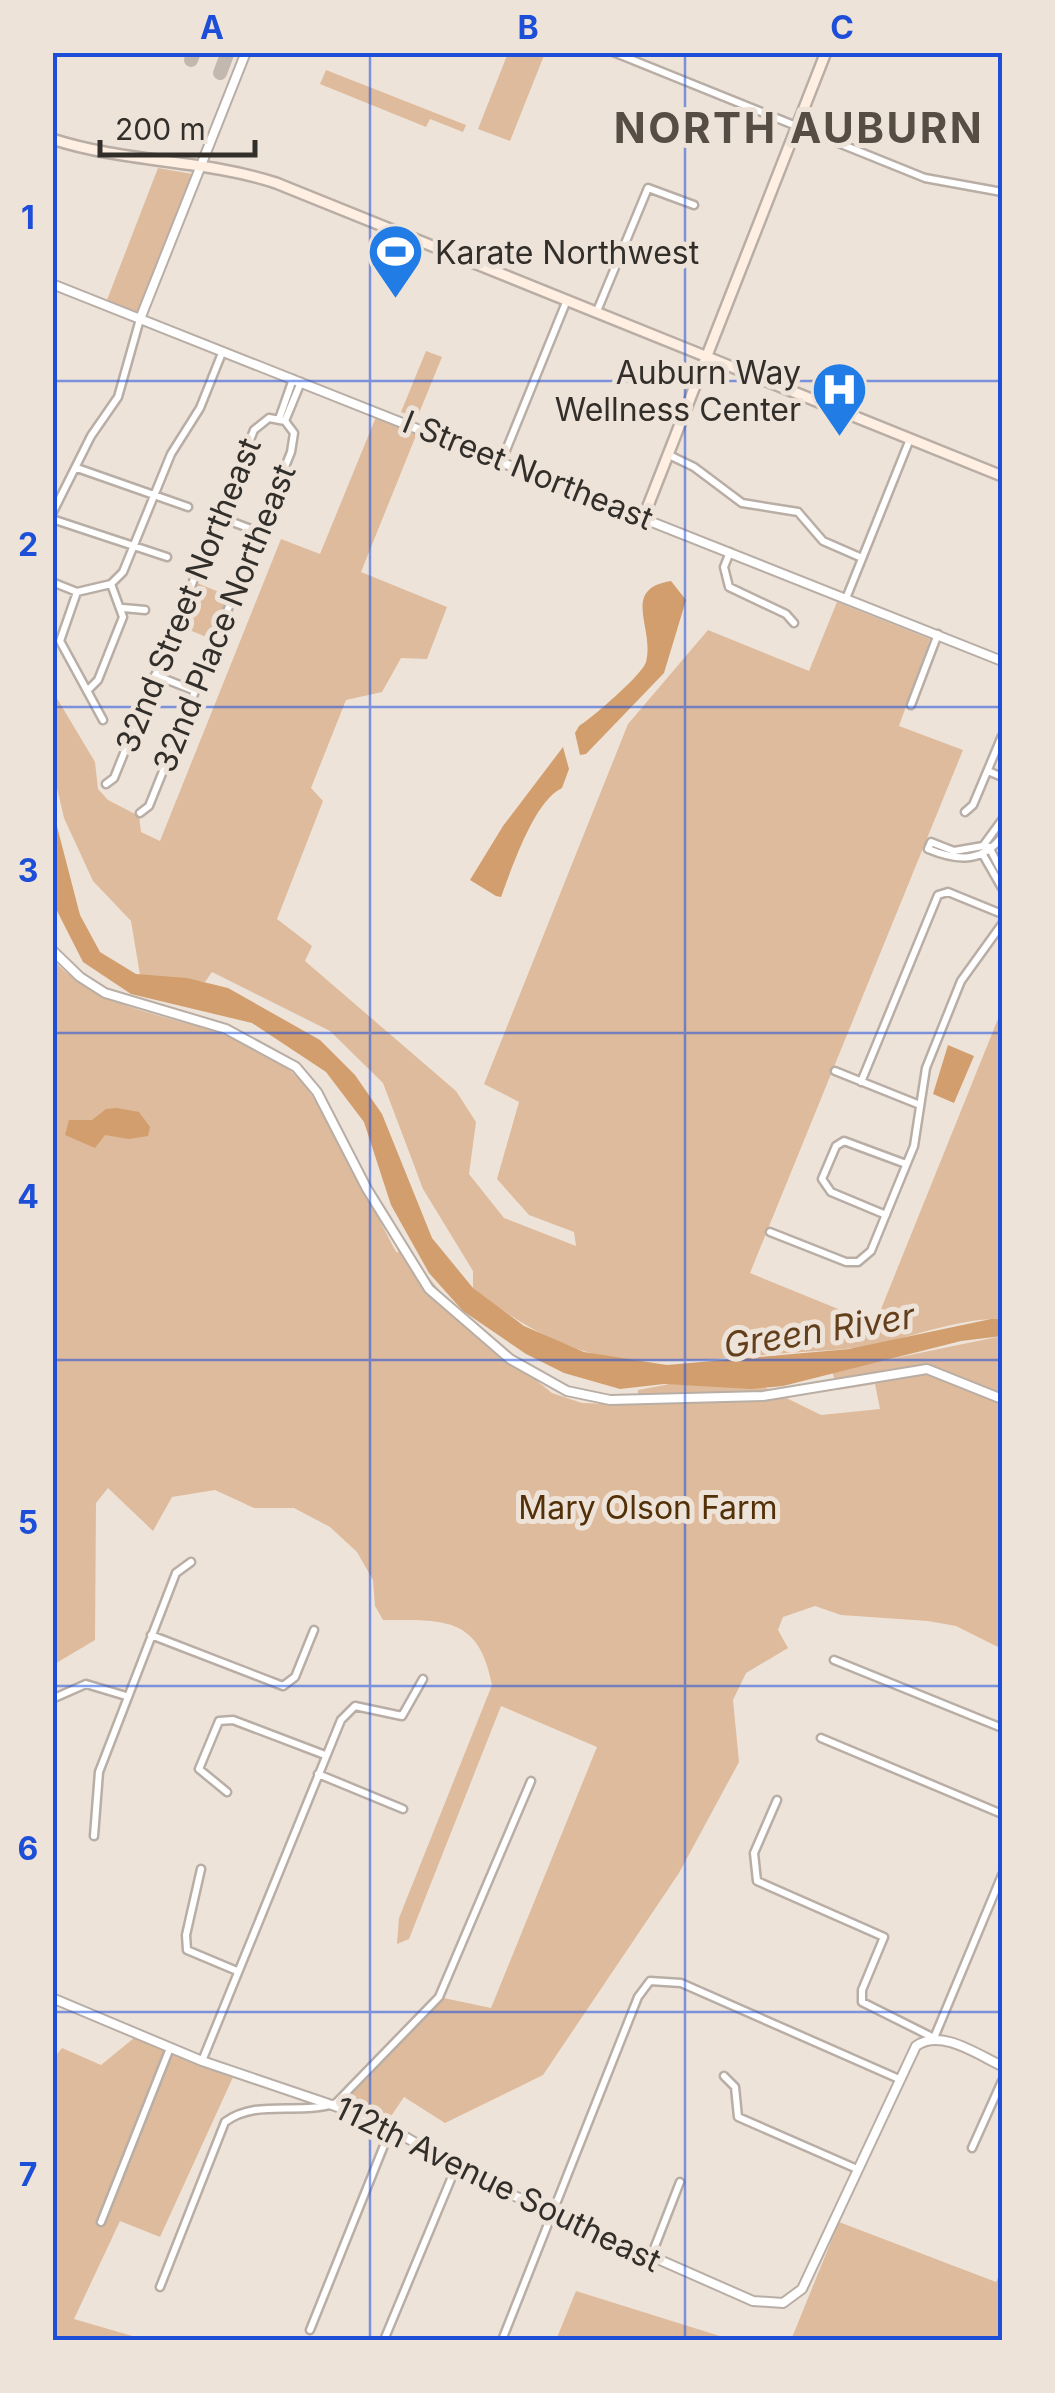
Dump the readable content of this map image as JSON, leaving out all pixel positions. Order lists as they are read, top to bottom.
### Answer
{
  "streets": {
    "street": [
      "I Street Northeast",
      "32nd Street Northeast",
      "32nd Place Northeast",
      "112th Avenue Southeast"
    ]
  },
  "crossings": [
    ["I Street Northeast", "32nd Street Northeast"],
    ["32nd Street Northeast", "32nd Place Northeast"]
  ],
  "districts": ["NORTH AUBURN"],
  "water": ["Green River"],
  "parks": ["Mary Olson Farm"],
  "places": {
    "sports": ["Karate Northwest"],
    "hospital": ["Auburn Way Wellness Center"]
  },
  "scale_bar": "200 m",
  "grid": {
    "columns": ["A", "B", "C"],
    "rows": [
      "1",
      "2",
      "3",
      "4",
      "5",
      "6",
      "7"
    ]
  }
}
